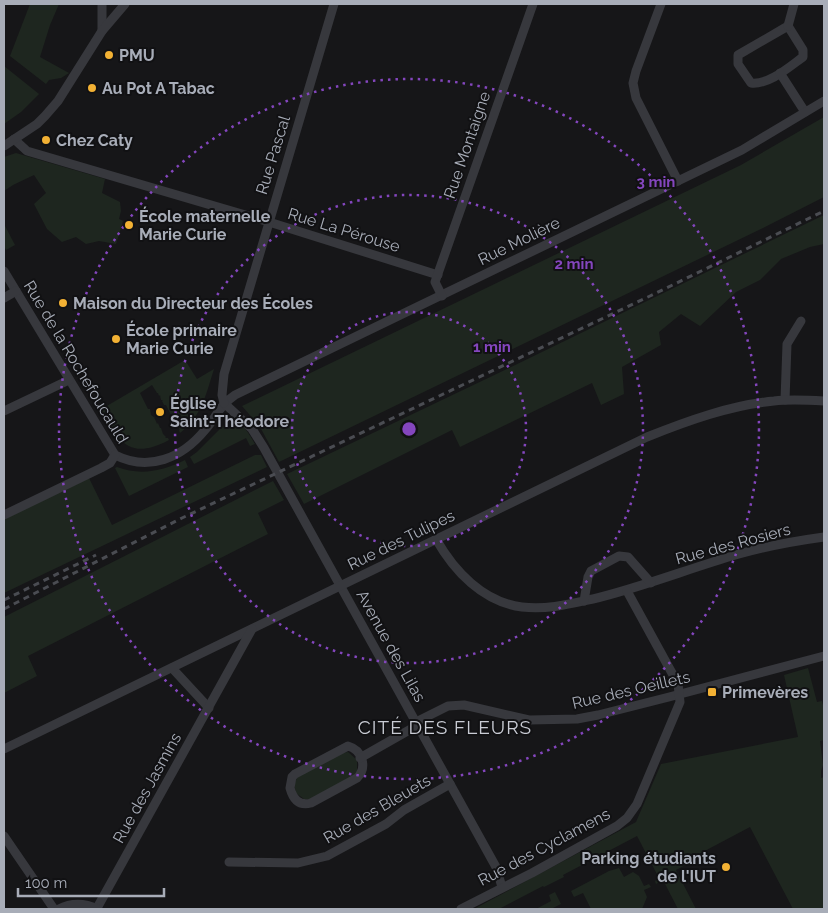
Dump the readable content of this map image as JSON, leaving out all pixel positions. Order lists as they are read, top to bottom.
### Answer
{
  "streets": {
    "street": [
      "Rue Montaigne",
      "Rue Pascal",
      "Rue La Pérouse",
      "Rue Molière",
      "Rue de la Rochefoucauld",
      "Rue des Tulipes",
      "Rue des Rosiers",
      "Avenue des Lilas",
      "Rue des Oeillets",
      "Rue des Jasmins",
      "Rue des Bleuets",
      "Rue des Cyclamens"
    ]
  },
  "crossings": [
    ["Rue Montaigne", "Rue La Pérouse"],
    ["Rue Pascal", "Rue La Pérouse"],
    ["Rue Pascal", "Rue Molière"],
    ["Rue Pascal", "Rue de la Rochefoucauld"],
    ["Rue Pascal", "Avenue des Lilas"],
    ["Rue Molière", "Rue de la Rochefoucauld"],
    ["Rue Molière", "Avenue des Lilas"],
    ["Rue de la Rochefoucauld", "Avenue des Lilas"],
    ["Rue des Tulipes", "Rue des Rosiers"],
    ["Rue des Tulipes", "Avenue des Lilas"],
    ["Rue des Tulipes", "Rue des Jasmins"],
    ["Avenue des Lilas", "Rue des Oeillets"],
    ["Avenue des Lilas", "Rue des Bleuets"],
    ["Avenue des Lilas", "Rue des Cyclamens"],
    ["Rue des Oeillets", "Rue des Cyclamens"]
  ],
  "districts": ["CITÉ DES FLEURS"],
  "places": {
    "other": [
      "PMU",
      "Au Pot A Tabac",
      "Chez Caty",
      "École maternelle Marie Curie",
      "Maison du Directeur des Écoles",
      "École primaire Marie Curie",
      "Église Saint-Théodore",
      "Parking étudiants de l'IUT"
    ],
    "transit": ["Primevères"]
  },
  "scale_bar": "100 m",
  "rings": ["3 min", "2 min", "1 min"]
}
